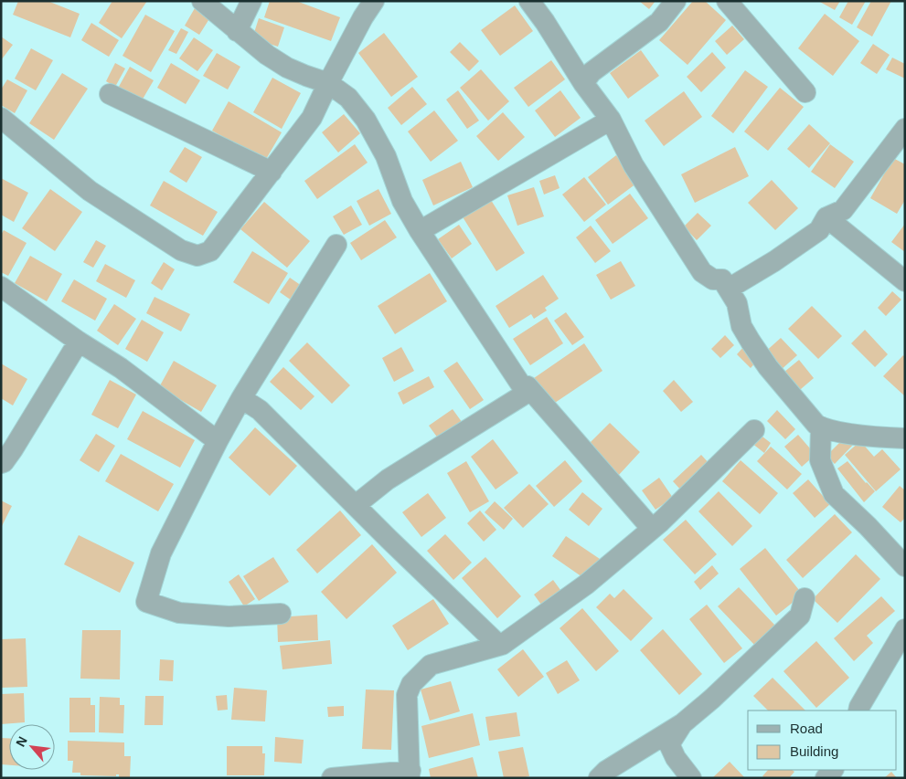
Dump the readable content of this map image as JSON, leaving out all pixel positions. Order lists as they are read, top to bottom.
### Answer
{
  "legend": ["Road", "Building"],
  "north": "top left"
}
